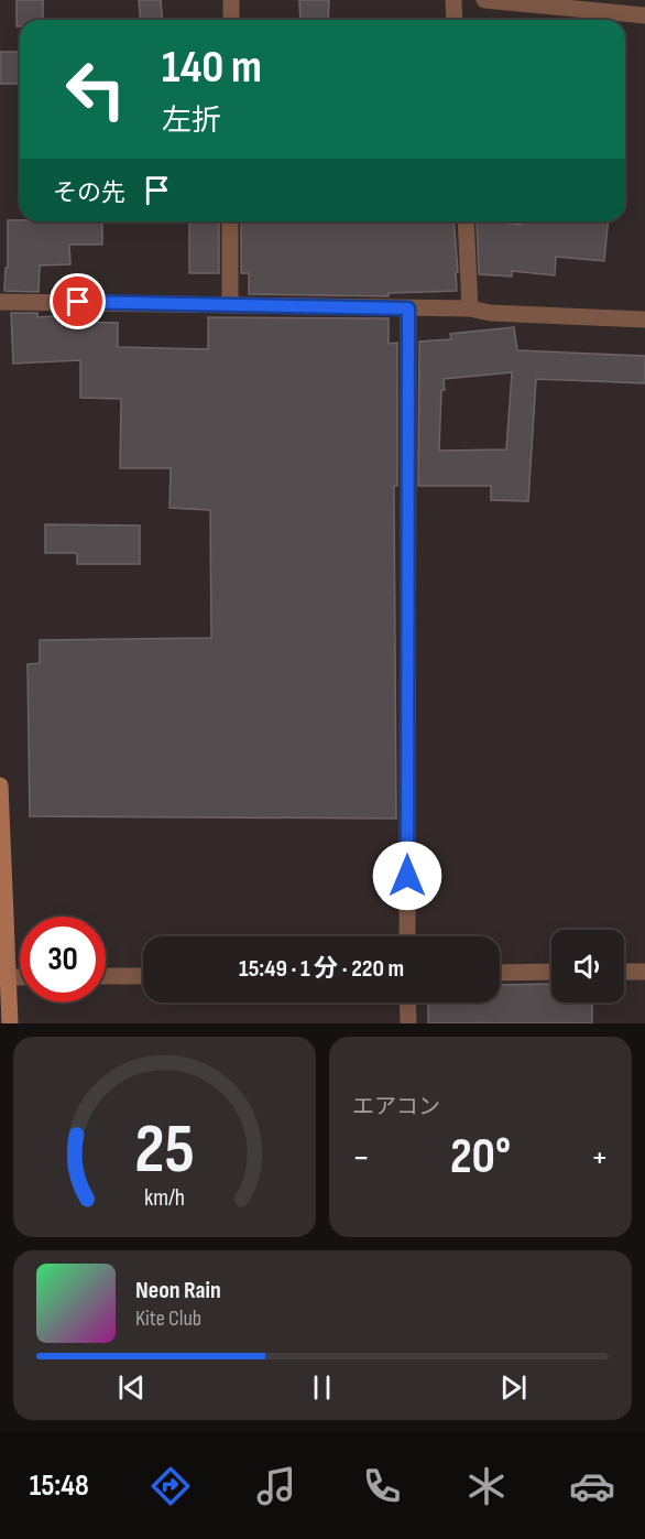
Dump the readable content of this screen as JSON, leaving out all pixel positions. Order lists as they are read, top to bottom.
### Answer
{
  "page": {
    "turn": ["140 m", "左折"],
    "then": "その先",
    "limit": "30",
    "trip": "15:49 · 1 分 · 220 m",
    "tile": "エアコン",
    "heat": ["−", "20°", "+"],
    "song": ["Neon Rain", "Kite Club"],
    "tabs": "15:48",
    "gauge": ["25", "km/h"]
  }
}
